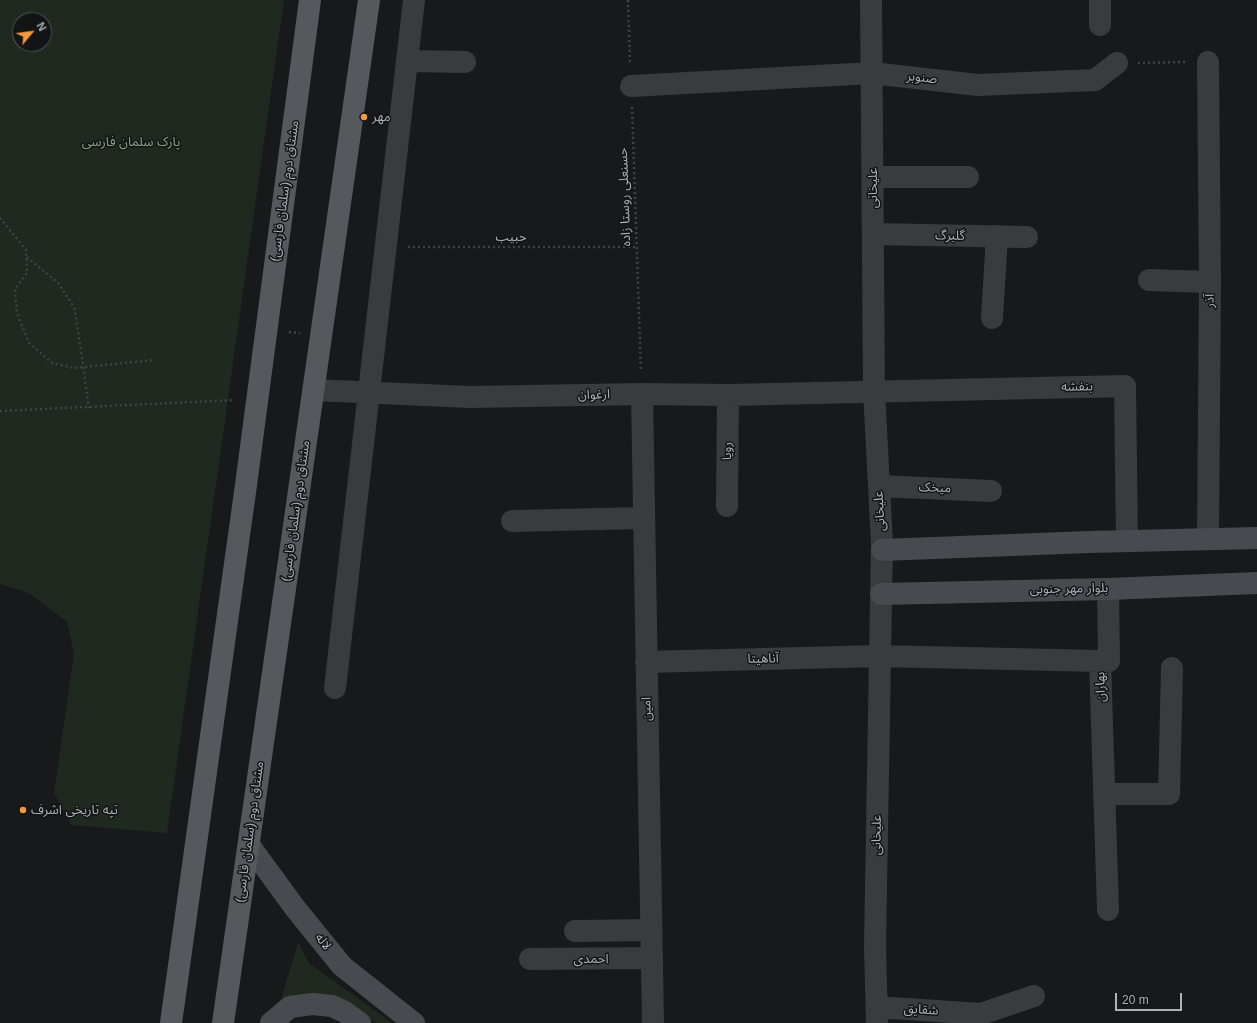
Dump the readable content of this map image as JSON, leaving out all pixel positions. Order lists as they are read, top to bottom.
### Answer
{
  "streets": {
    "main road": ["مشتاق دوم (سلمان فارسی)"],
    "street": [
      "صنوبر",
      "علیخانی",
      "گلبرگ",
      "آذر",
      "بنفشه",
      "ارغوان",
      "رویا",
      "میخک",
      "بلوار مهر جنوبی",
      "آناهیتا",
      "بهاران",
      "امین",
      "لاله",
      "احمدی",
      "شقایق"
    ],
    "path": ["حسنعلی روستا زاده", "حبیب"]
  },
  "crossings": [
    ["صنوبر", "علیخانی"],
    ["صنوبر", "حسنعلی روستا زاده"],
    ["علیخانی", "گلبرگ"],
    ["علیخانی", "بنفشه"],
    ["علیخانی", "ارغوان"],
    ["علیخانی", "میخک"],
    ["علیخانی", "بلوار مهر جنوبی"],
    ["علیخانی", "آناهیتا"],
    ["علیخانی", "بهاران"],
    ["علیخانی", "شقایق"],
    ["مشتاق دوم (سلمان فارسی)", "ارغوان"],
    ["مشتاق دوم (سلمان فارسی)", "لاله"],
    ["حسنعلی روستا زاده", "حبیب"],
    ["حسنعلی روستا زاده", "ارغوان"],
    ["حسنعلی روستا زاده", "امین"],
    ["بنفشه", "ارغوان"],
    ["ارغوان", "رویا"],
    ["ارغوان", "امین"],
    ["آناهیتا", "بهاران"],
    ["آناهیتا", "امین"],
    ["امین", "احمدی"]
  ],
  "parks": ["پارک سلمان فارسی"],
  "places": ["مهر", "تپه تاریخی اشرف"],
  "scale_bar": "20 m",
  "north": "top right"
}
